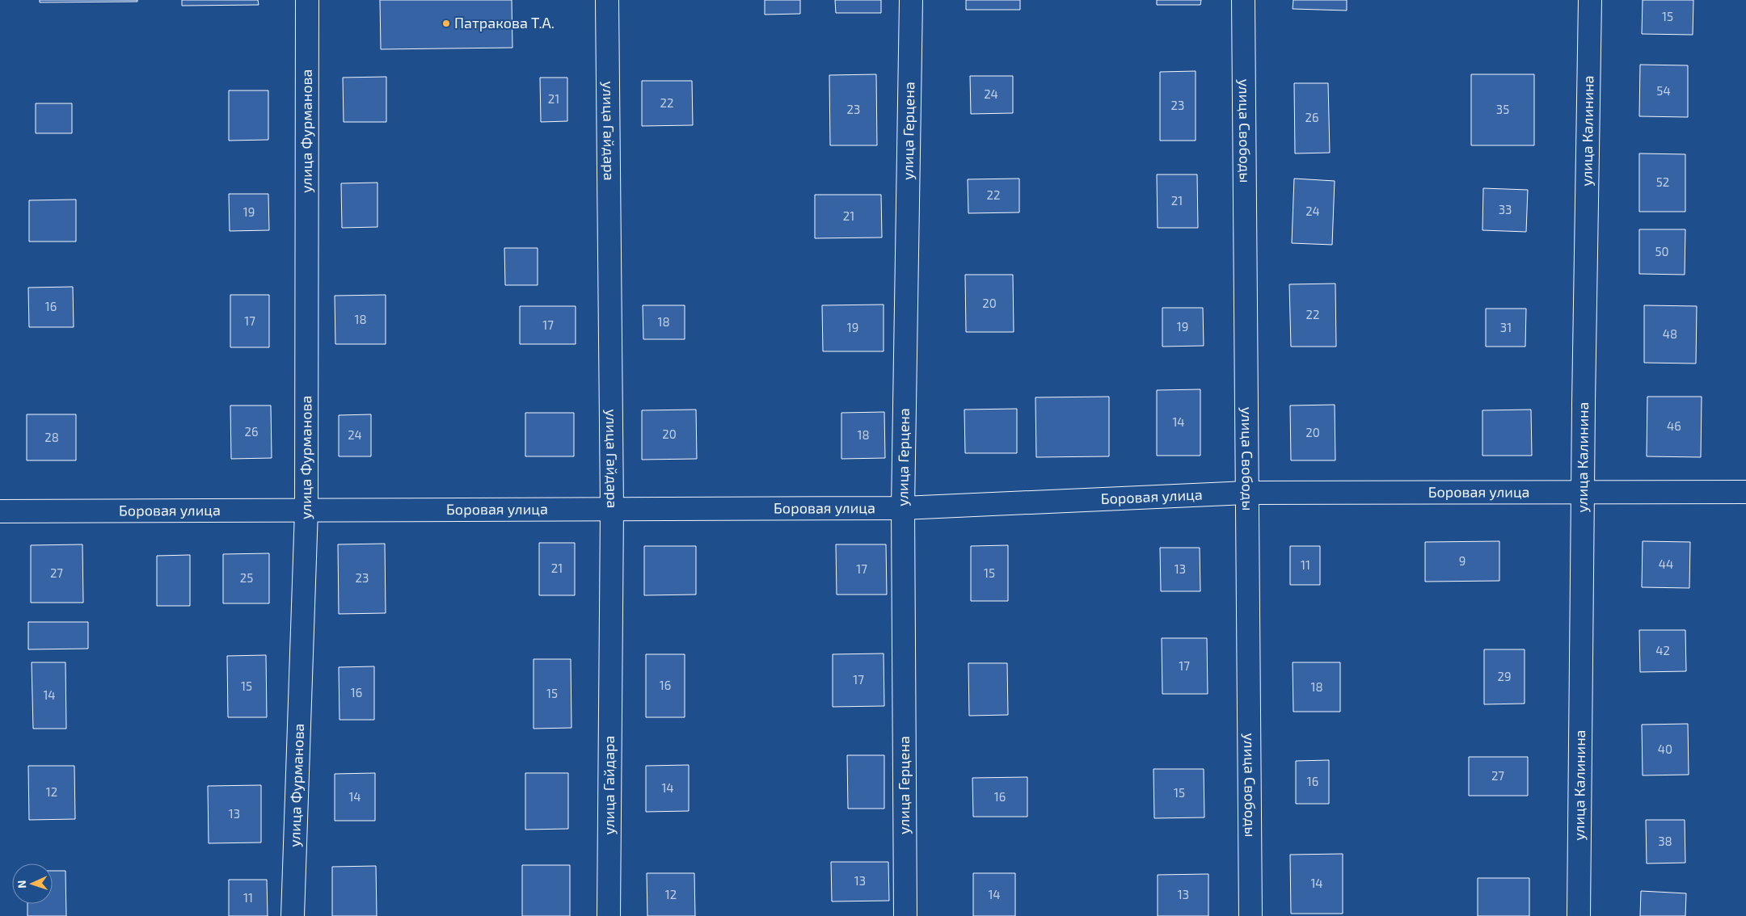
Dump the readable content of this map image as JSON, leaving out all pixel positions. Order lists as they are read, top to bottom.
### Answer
{
  "streets": {
    "street": [
      "улица Фурманова",
      "улица Гайдара",
      "улица Герцена",
      "улица Свободы",
      "улица Калинина",
      "Боровая улица"
    ]
  },
  "crossings": [
    ["улица Фурманова", "Боровая улица"],
    ["улица Гайдара", "Боровая улица"],
    ["улица Герцена", "Боровая улица"],
    ["улица Свободы", "Боровая улица"],
    ["улица Калинина", "Боровая улица"]
  ],
  "places": ["Патракова Т.А."],
  "house_numbers": [
    "15",
    "54",
    "24",
    "21",
    "22",
    "23",
    "23",
    "35",
    "26",
    "52",
    "22",
    "21",
    "33",
    "24",
    "19",
    "21",
    "50",
    "20",
    "16",
    "22",
    "18",
    "17",
    "18",
    "17",
    "19",
    "19",
    "31",
    "48",
    "14",
    "46",
    "26",
    "20",
    "20",
    "24",
    "18",
    "28",
    "9",
    "44",
    "11",
    "21",
    "17",
    "13",
    "27",
    "15",
    "25",
    "23",
    "42",
    "17",
    "29",
    "17",
    "16",
    "15",
    "18",
    "16",
    "15",
    "14",
    "40",
    "27",
    "16",
    "14",
    "12",
    "15",
    "14",
    "16",
    "13",
    "38",
    "13",
    "14",
    "12",
    "14",
    "13",
    "11"
  ],
  "north": "left"
}
